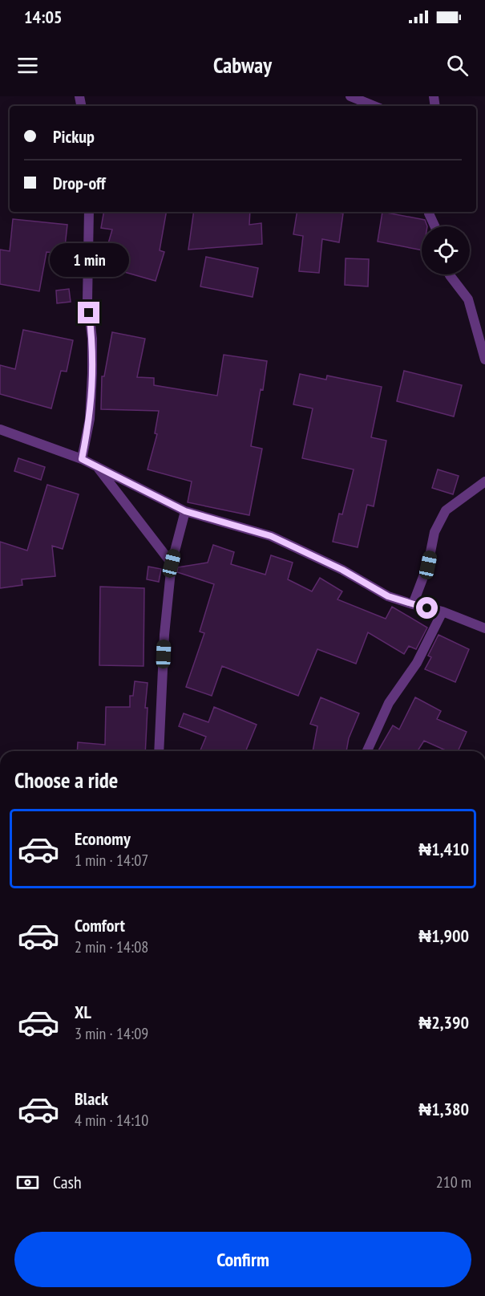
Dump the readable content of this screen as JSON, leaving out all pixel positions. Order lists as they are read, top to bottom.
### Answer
{
  "page": {
    "status": "14:05",
    "header": "Cabway",
    "banner": ["Pickup", "Drop-off"],
    "bubble": "1 min",
    "heading": "Choose a ride",
    "list": [
      {
        "name": "Economy",
        "note": "1 min · 14:07",
        "value": "₦1,410"
      },
      {
        "name": "Comfort",
        "note": "2 min · 14:08",
        "value": "₦1,900"
      },
      {
        "name": "XL",
        "note": "3 min · 14:09",
        "value": "₦2,390"
      },
      {
        "name": "Black",
        "note": "4 min · 14:10",
        "value": "₦1,380"
      }
    ],
    "pay": ["Cash", "210 m"],
    "buttons": "Confirm"
  }
}
